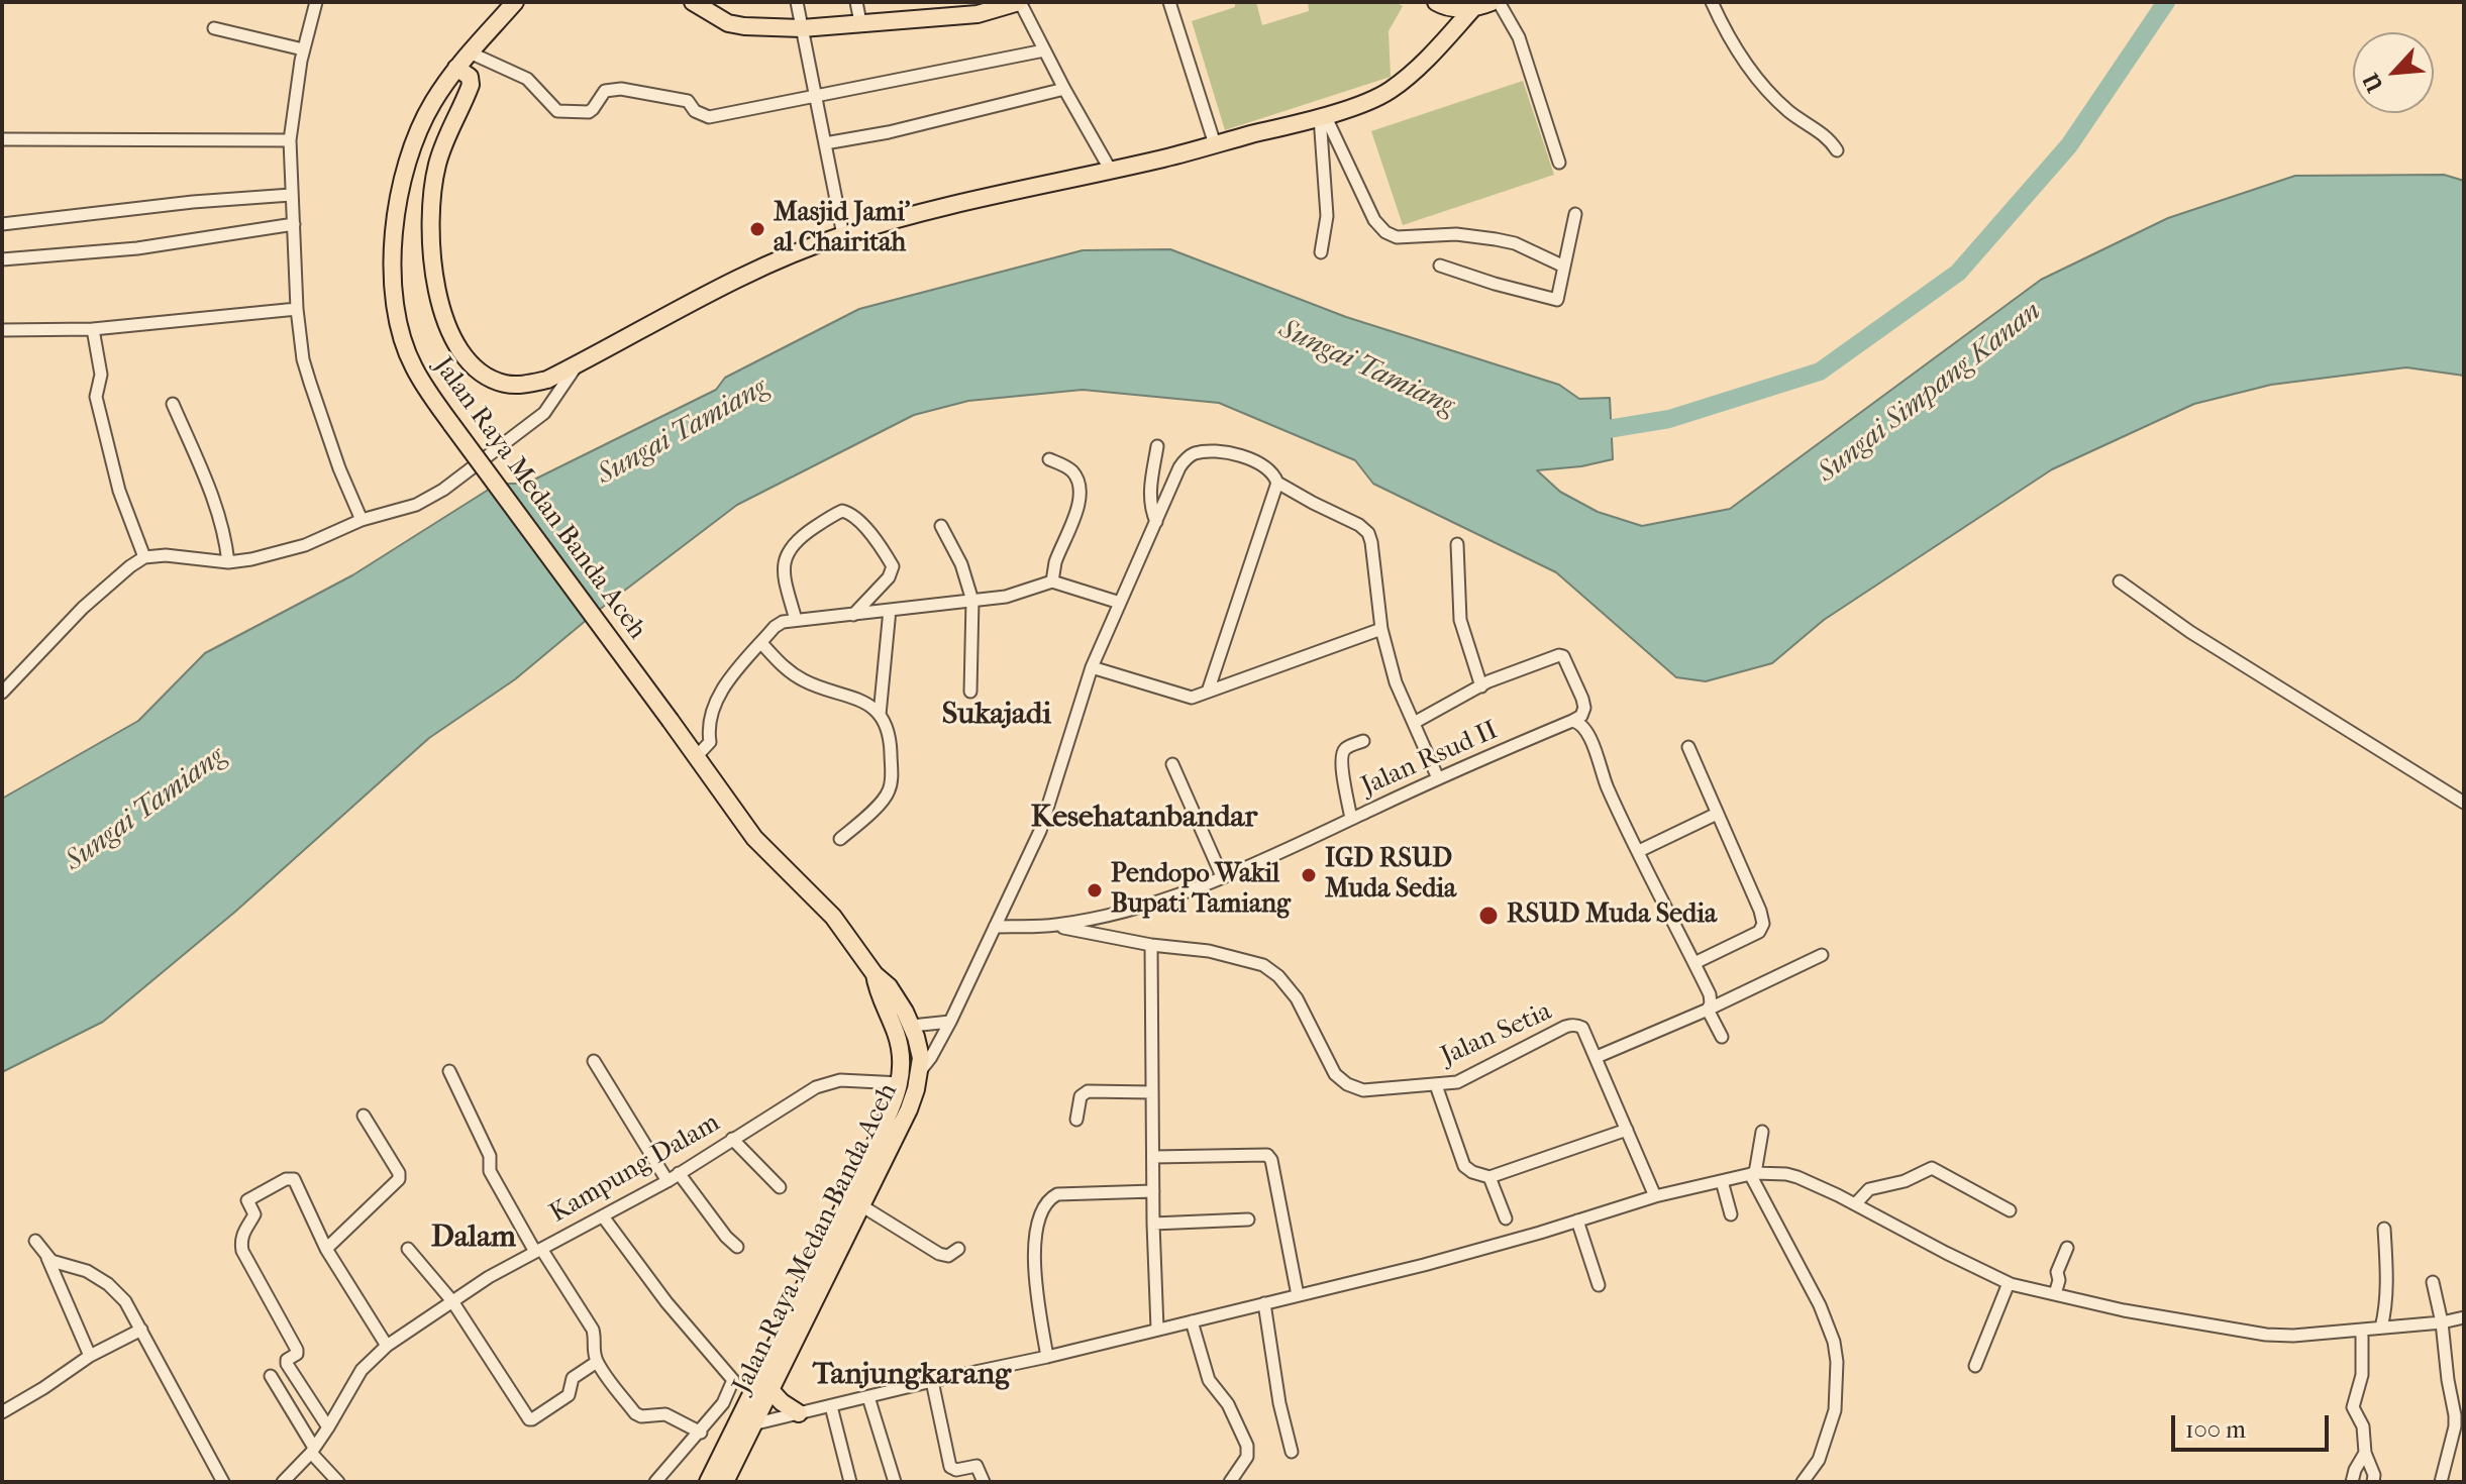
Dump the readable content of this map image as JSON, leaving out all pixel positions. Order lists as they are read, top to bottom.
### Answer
{
  "streets": {
    "highway": ["Jalan Raya Medan Banda Aceh"],
    "street": ["Jalan Rsud II", "Jalan Setia", "Kampung Dalam"]
  },
  "crossings": [
    ["Jalan Raya Medan Banda Aceh", "Kampung Dalam"],
    ["Jalan Rsud II", "Jalan Setia"]
  ],
  "districts": [
    "Sukajadi",
    "Kesehatanbandar",
    "Dalam",
    "Tanjungkarang"
  ],
  "water": ["Sungai Tamiang", "Sungai Simpang Kanan"],
  "places": [
    "Masjid Jami' al Chairitah",
    "IGD RSUD Muda Sedia",
    "Pendopo Wakil Bupati Tamiang",
    "RSUD Muda Sedia"
  ],
  "scale_bar": "100 m",
  "north": "bottom left"
}
